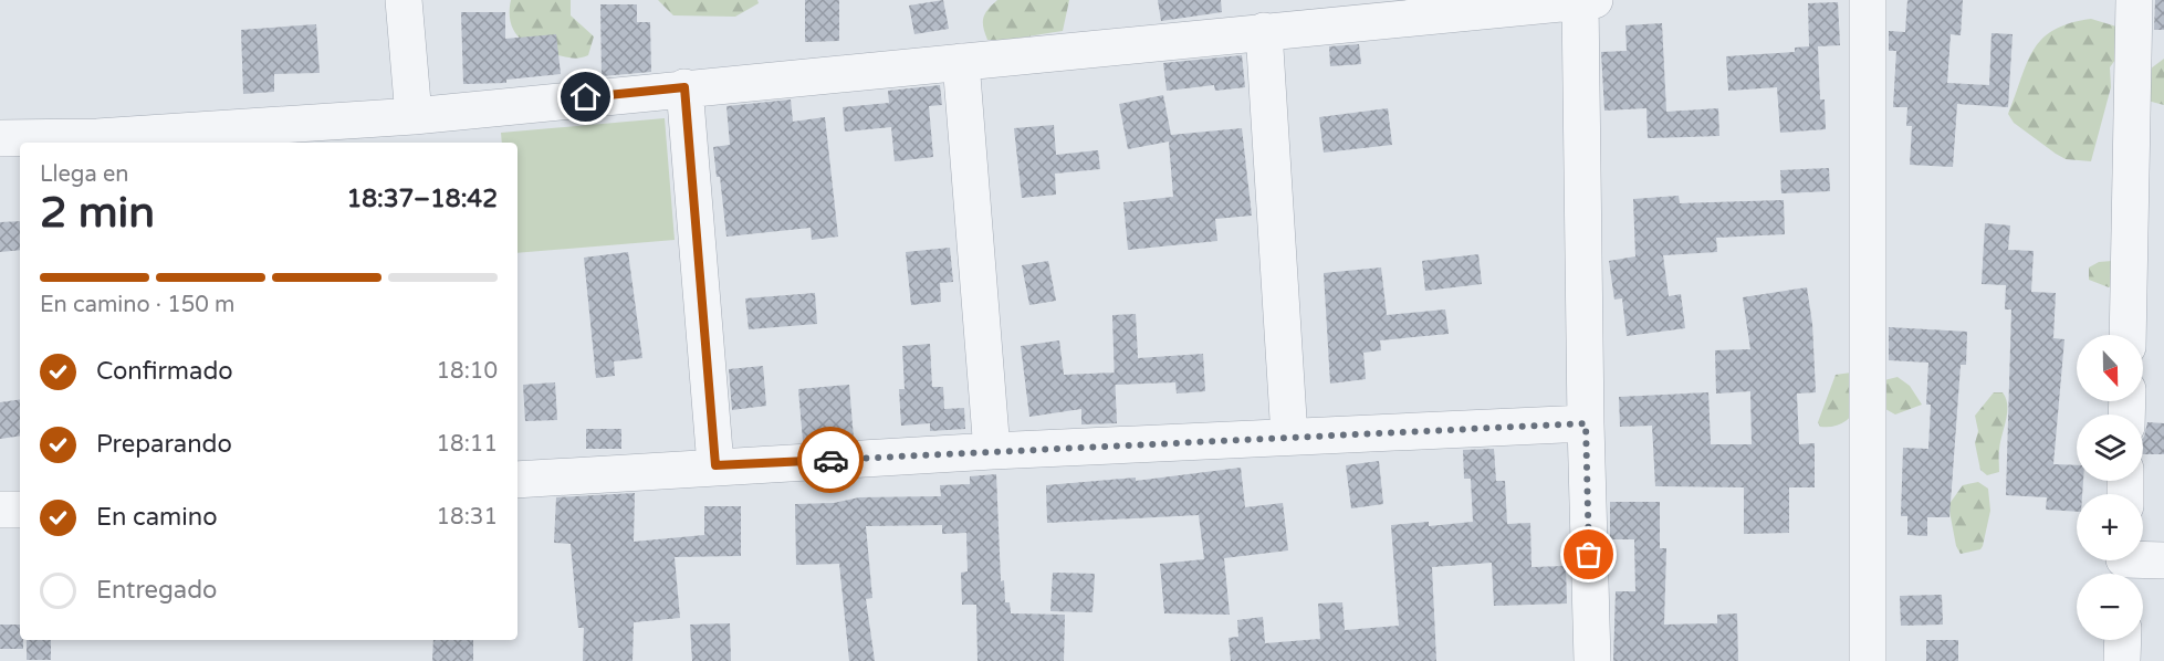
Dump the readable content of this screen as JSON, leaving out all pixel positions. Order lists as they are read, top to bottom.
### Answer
{
  "north": "bottom",
  "page": {
    "heading": ["2 min", "Llega en", "18:37–18:42"],
    "bar": "En camino · 150 m",
    "map_buttons": ["+", "−"],
    "list": [
      ["Confirmado", "18:10"],
      ["Preparando", "18:11"],
      ["En camino", "18:31"],
      "Entregado"
    ]
  }
}
